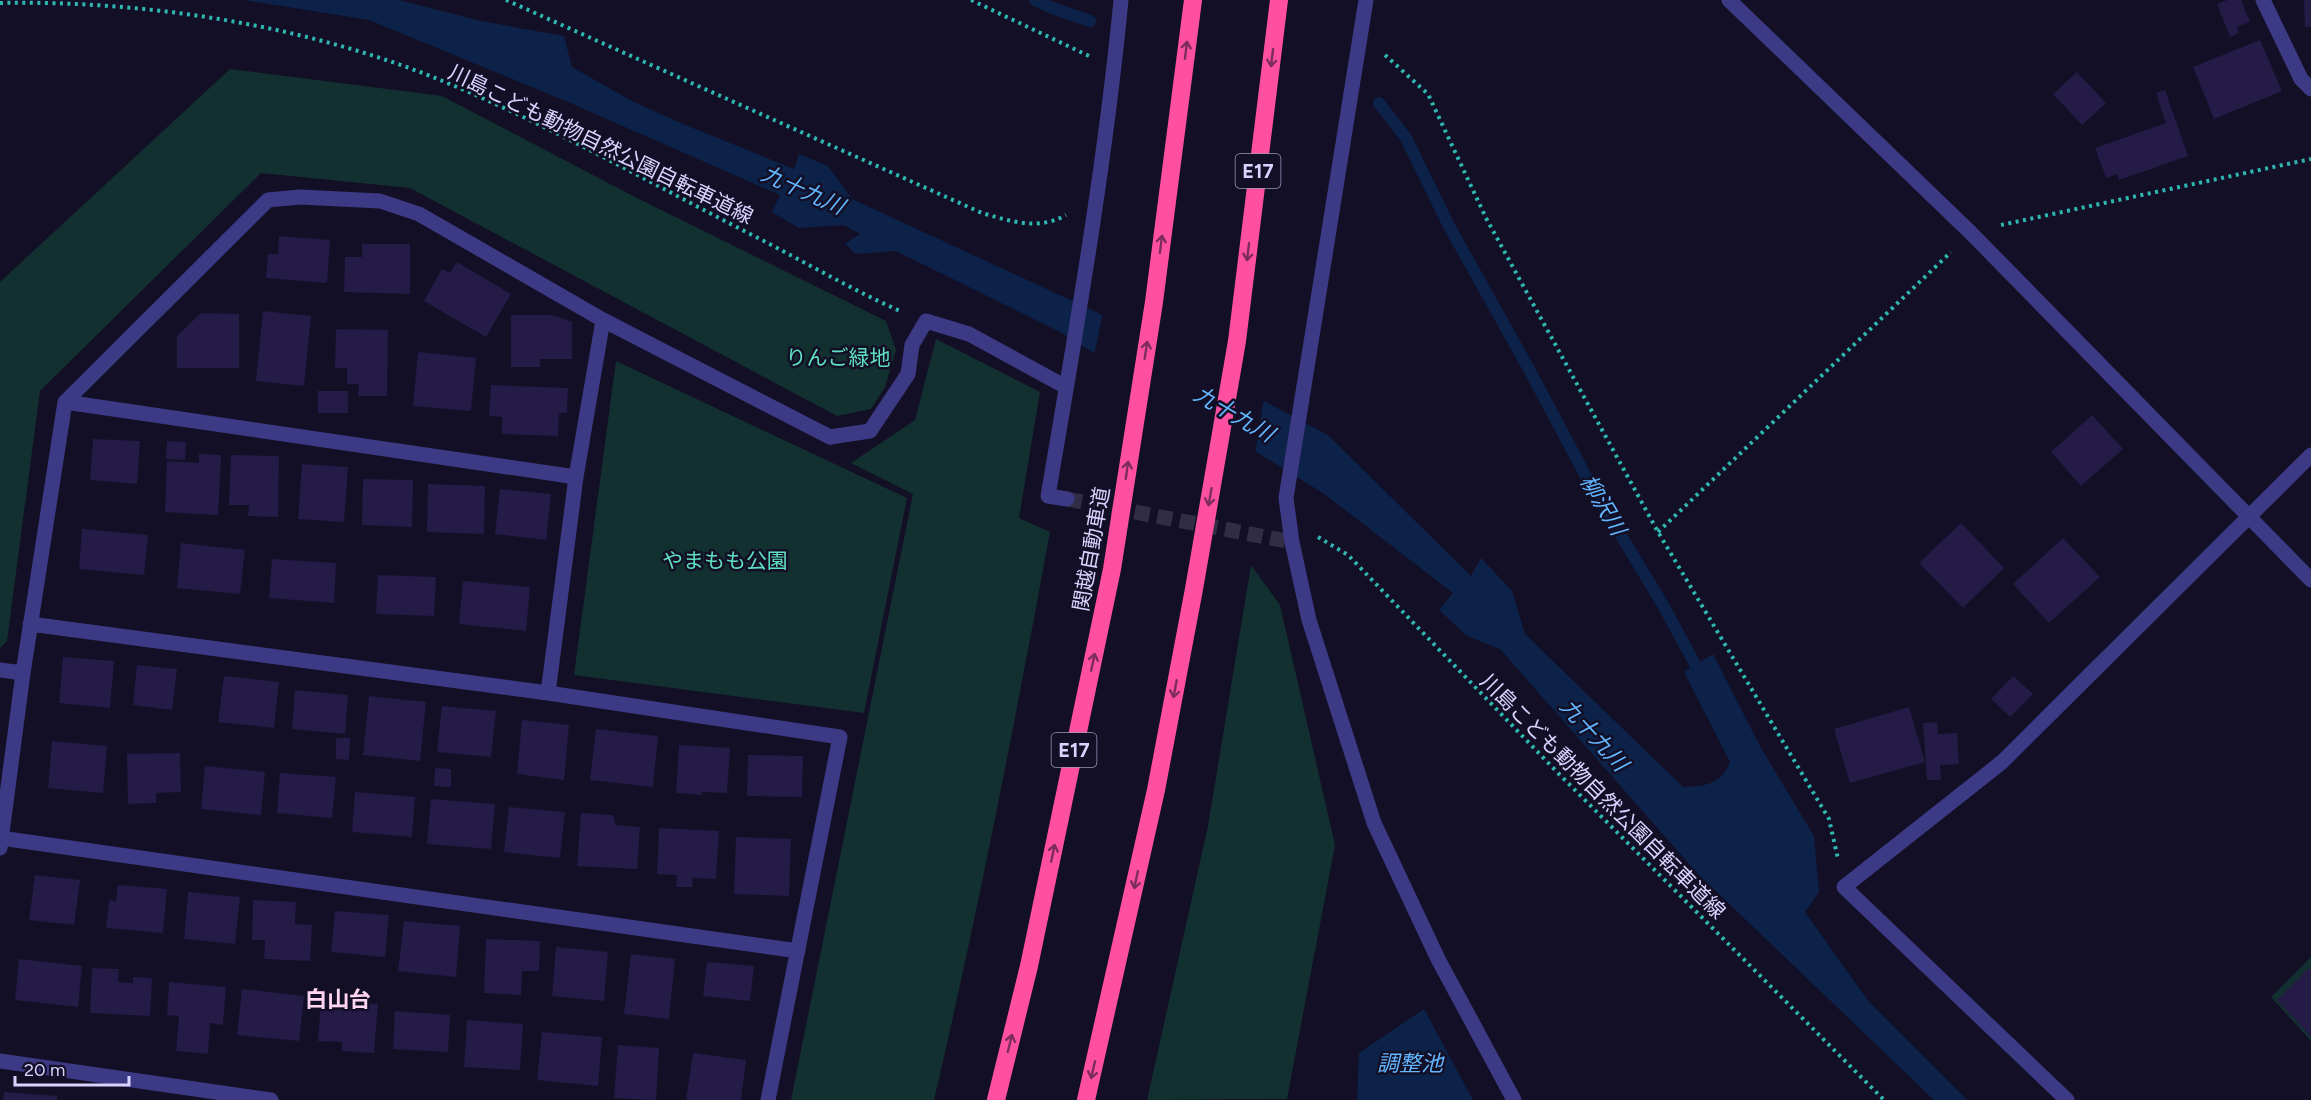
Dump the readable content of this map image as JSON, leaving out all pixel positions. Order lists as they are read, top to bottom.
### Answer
{
  "streets": {
    "highway": ["E17", "関越自動車道"],
    "path": ["川島こども動物自然公園自転車道線"]
  },
  "districts": ["白山台"],
  "water": ["九十九川", "柳沢川", "調整池"],
  "parks": ["りんご緑地", "やまもも公園"],
  "scale_bar": "20 m"
}
